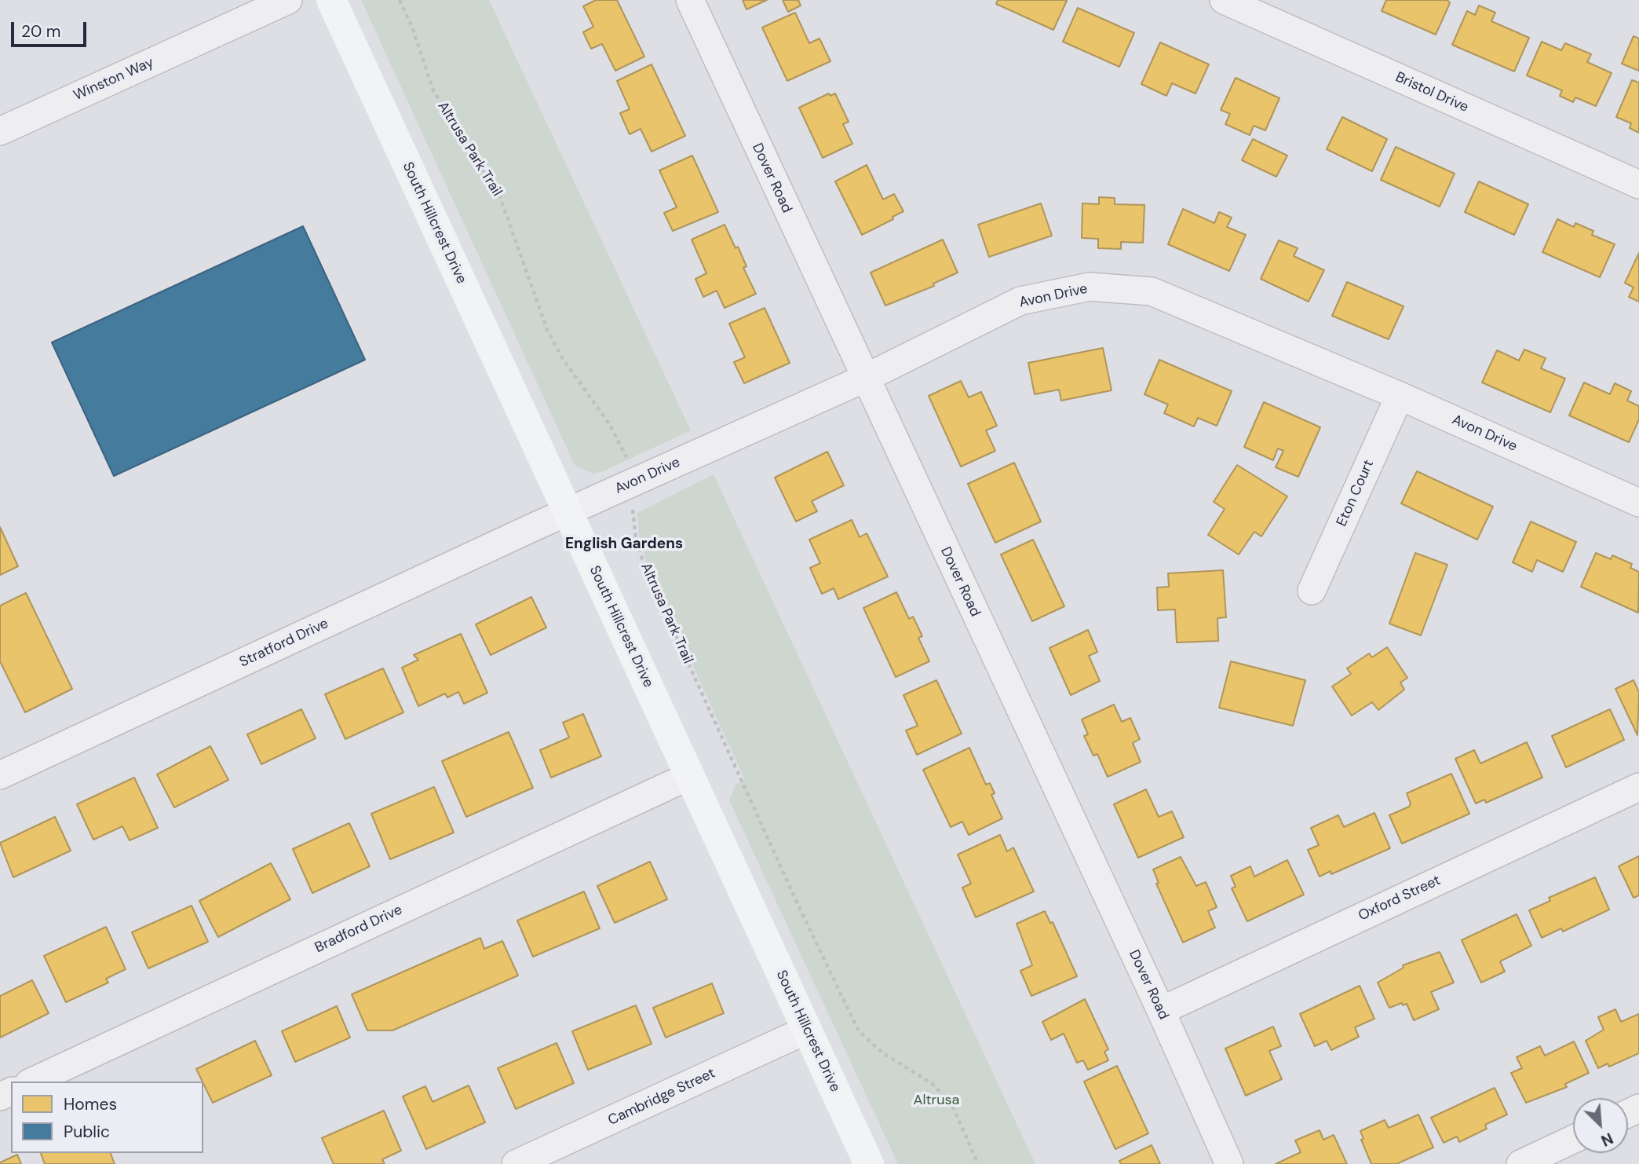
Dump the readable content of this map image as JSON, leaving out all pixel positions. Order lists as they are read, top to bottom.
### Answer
{
  "streets": {
    "street": [
      "Winston Way",
      "Bristol Drive",
      "Dover Road",
      "South Hillcrest Drive",
      "Avon Drive",
      "Eton Court",
      "Stratford Drive",
      "Oxford Street",
      "Bradford Drive",
      "Cambridge Street"
    ],
    "path": ["Altrusa Park Trail"]
  },
  "crossings": [
    ["Altrusa Park Trail", "Avon Drive"],
    ["Dover Road", "Avon Drive"],
    ["Dover Road", "Oxford Street"],
    ["South Hillcrest Drive", "Avon Drive"],
    ["South Hillcrest Drive", "Stratford Drive"],
    ["South Hillcrest Drive", "Bradford Drive"],
    ["South Hillcrest Drive", "Cambridge Street"],
    ["Avon Drive", "Eton Court"],
    ["Avon Drive", "Stratford Drive"]
  ],
  "districts": ["English Gardens"],
  "parks": ["Altrusa"],
  "legend": ["Homes", "Public"],
  "scale_bar": "20 m",
  "north": "bottom right"
}
